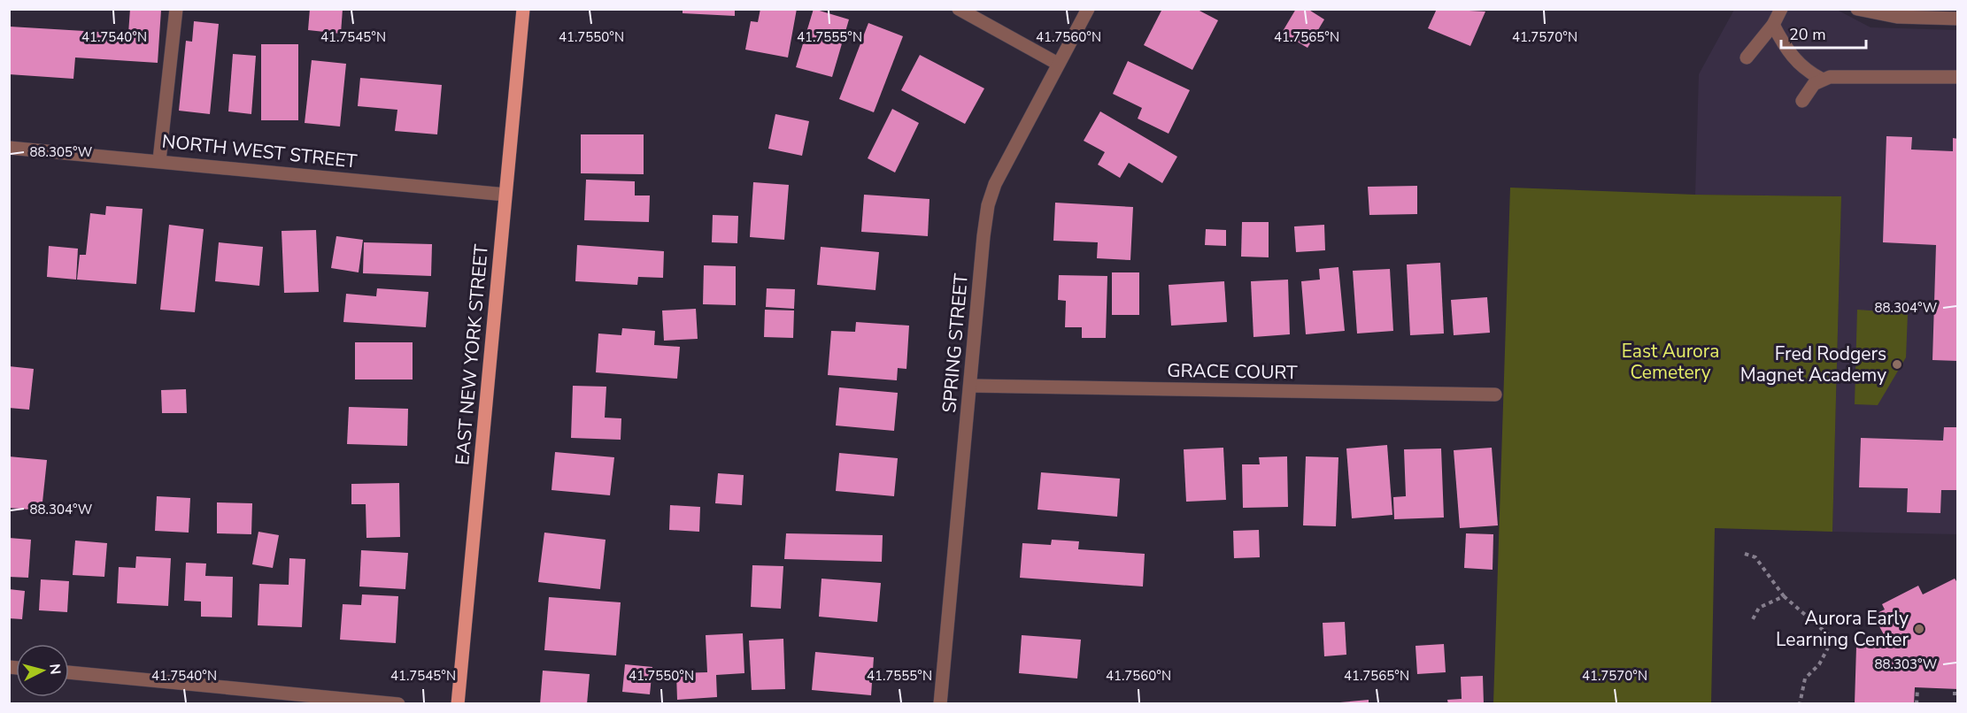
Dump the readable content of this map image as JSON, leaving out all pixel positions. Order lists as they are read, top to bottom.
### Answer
{
  "streets": {
    "main road": ["EAST NEW YORK STREET"],
    "street": ["NORTH WEST STREET", "SPRING STREET", "GRACE COURT"]
  },
  "crossings": [
    ["NORTH WEST STREET", "EAST NEW YORK STREET"],
    ["SPRING STREET", "GRACE COURT"]
  ],
  "parks": ["East Aurora Cemetery"],
  "places": ["Fred Rodgers Magnet Academy", "Aurora Early Learning Center"],
  "scale_bar": "20 m",
  "north": "right",
  "coordinates": [
    "41.7540°N",
    "41.7545°N",
    "41.7550°N",
    "41.7555°N",
    "41.7560°N",
    "41.7565°N",
    "41.7570°N",
    "88.305°W",
    "88.304°W",
    "88.303°W"
  ]
}
